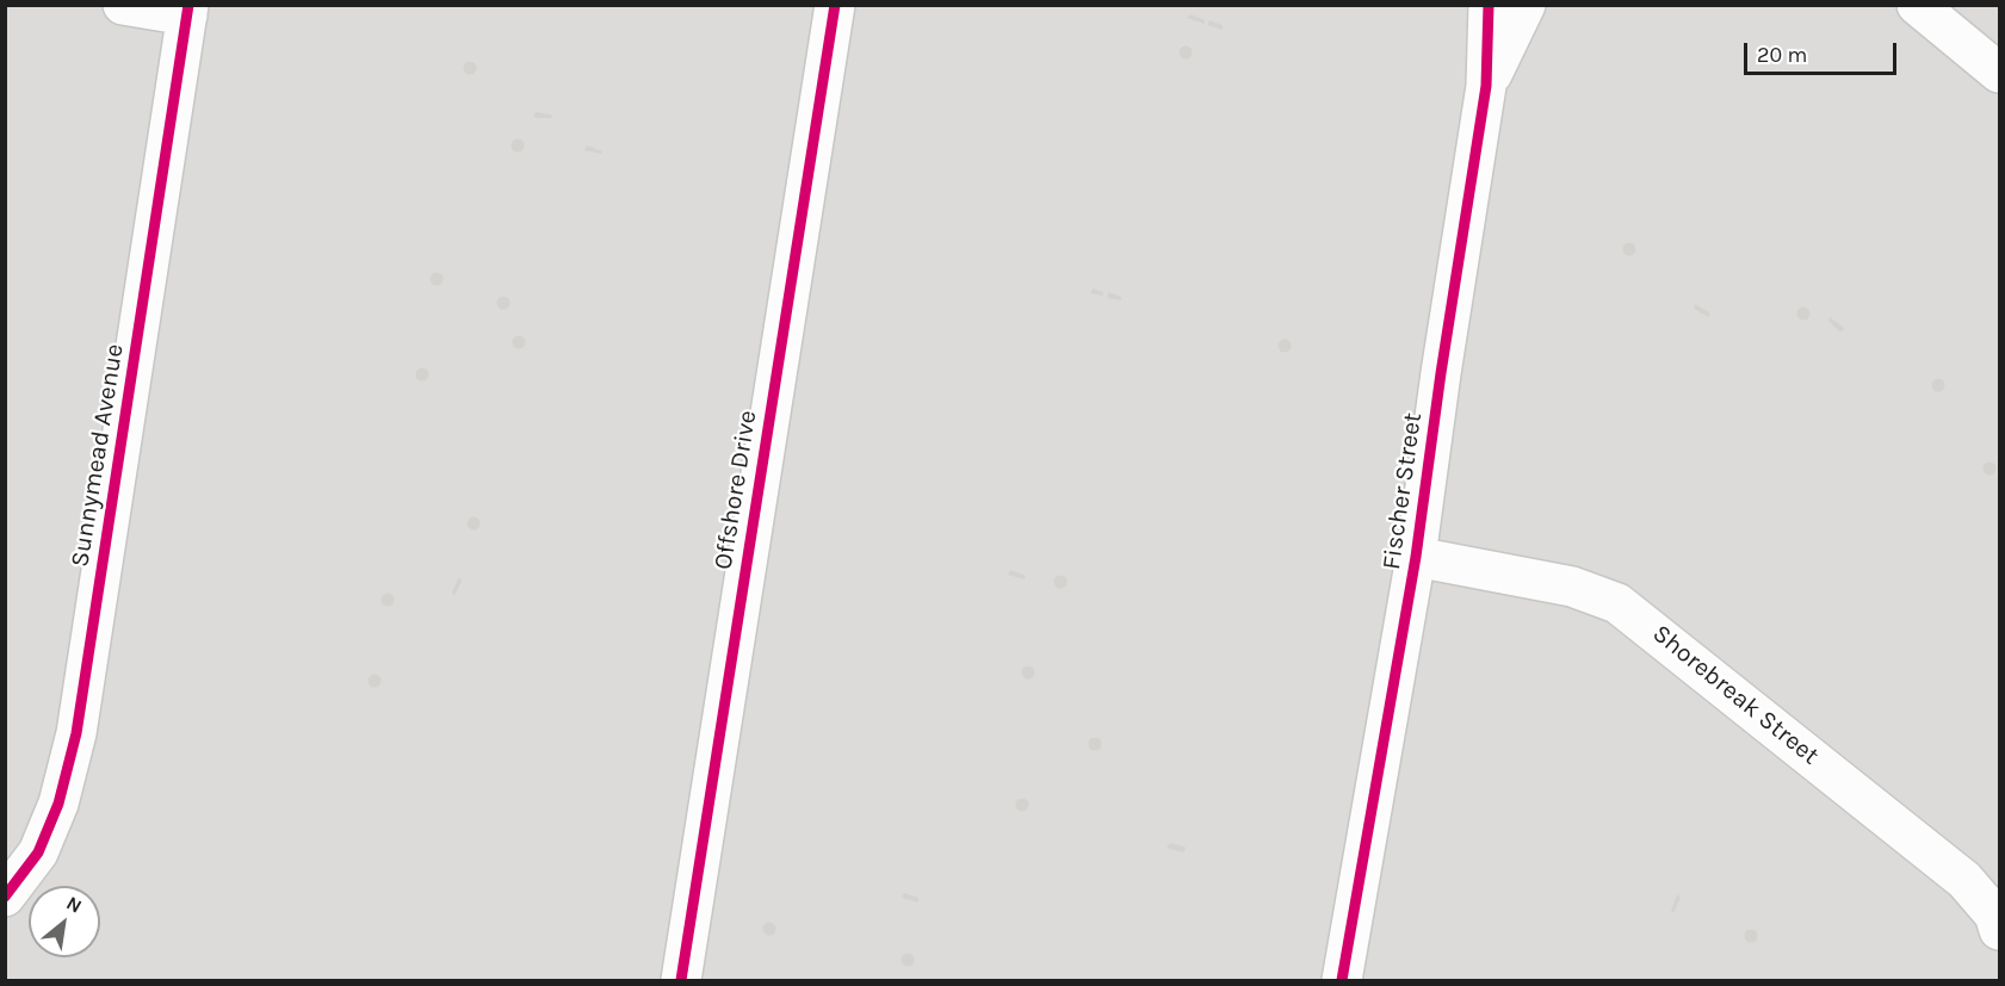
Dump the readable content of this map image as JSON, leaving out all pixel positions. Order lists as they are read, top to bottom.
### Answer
{
  "streets": {
    "street": [
      "Sunnymead Avenue",
      "Offshore Drive",
      "Fischer Street",
      "Shorebreak Street"
    ]
  },
  "crossings": [
    ["Fischer Street", "Shorebreak Street"]
  ],
  "scale_bar": "20 m",
  "north": "top right"
}
